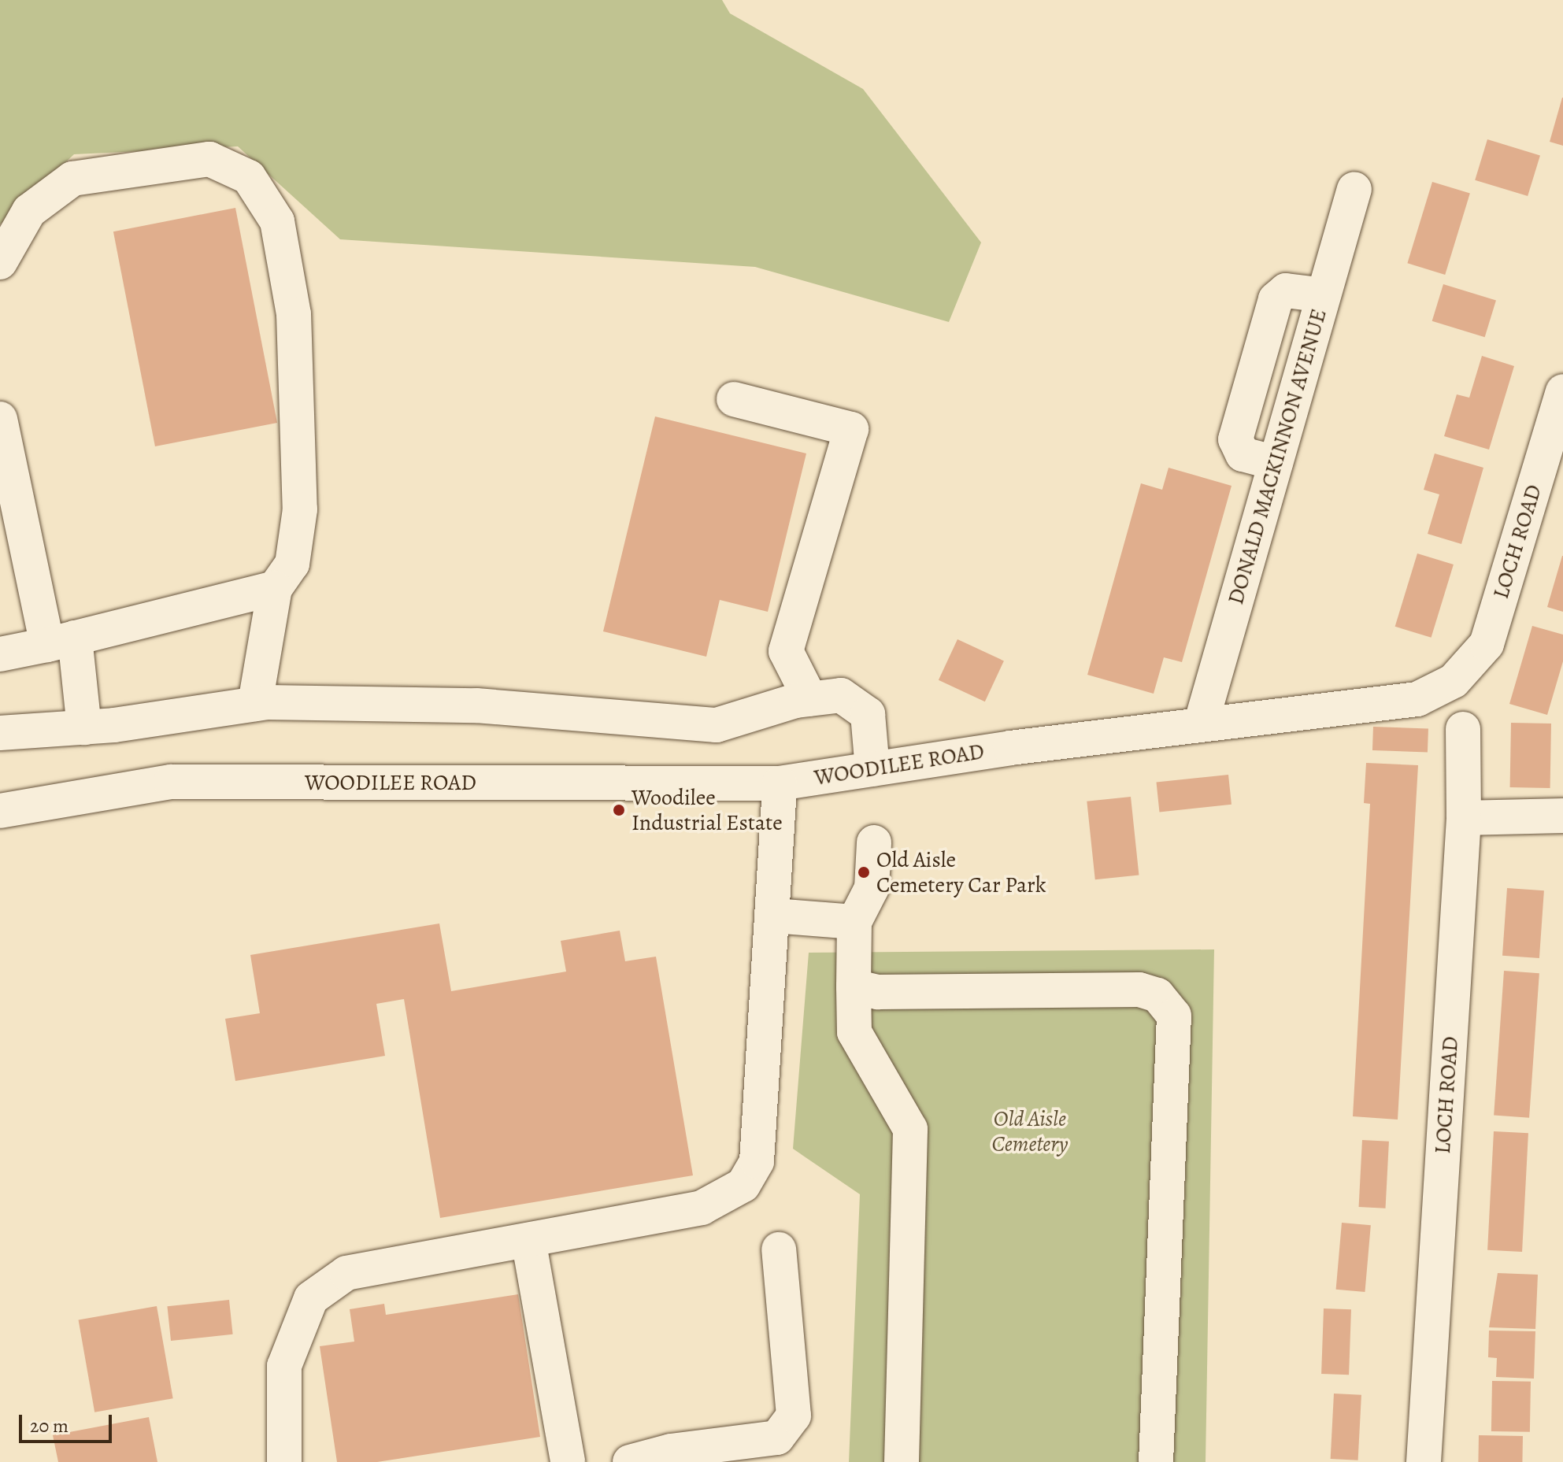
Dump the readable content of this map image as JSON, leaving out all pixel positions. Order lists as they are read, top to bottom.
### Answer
{
  "streets": {
    "street": ["DONALD MACKINNON AVENUE", "LOCH ROAD", "WOODILEE ROAD"]
  },
  "crossings": [
    ["DONALD MACKINNON AVENUE", "WOODILEE ROAD"],
    ["LOCH ROAD", "WOODILEE ROAD"]
  ],
  "parks": ["Old Aisle Cemetery"],
  "places": ["Woodilee Industrial Estate", "Old Aisle Cemetery Car Park"],
  "scale_bar": "20 m"
}
